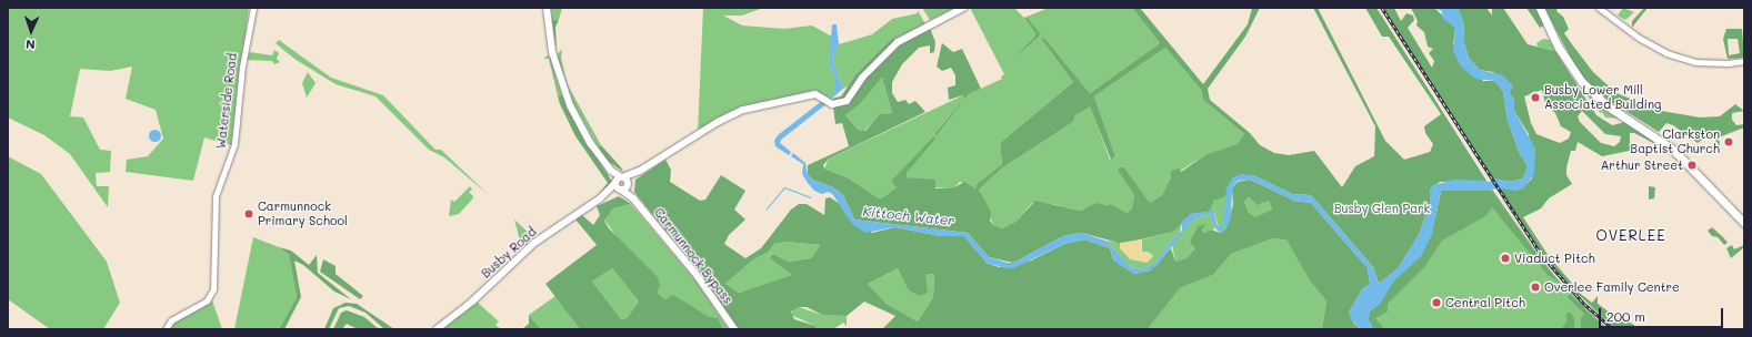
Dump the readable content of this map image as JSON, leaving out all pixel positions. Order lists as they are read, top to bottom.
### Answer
{
  "streets": {
    "main road": ["Busby Road", "Carmunnock Bypass"],
    "street": ["Waterside Road"]
  },
  "crossings": [
    ["Busby Road", "Carmunnock Bypass"]
  ],
  "districts": ["OVERLEE"],
  "water": ["Kittoch Water"],
  "parks": ["Busby Glen Park"],
  "places": [
    "Busby Lower Mill Associated Building",
    "Clarkston Baptist Church",
    "Arthur Street",
    "Carmunnock Primary School",
    "Viaduct Pitch",
    "Overlee Family Centre",
    "Central Pitch"
  ],
  "scale_bar": "200 m",
  "north": "bottom"
}
